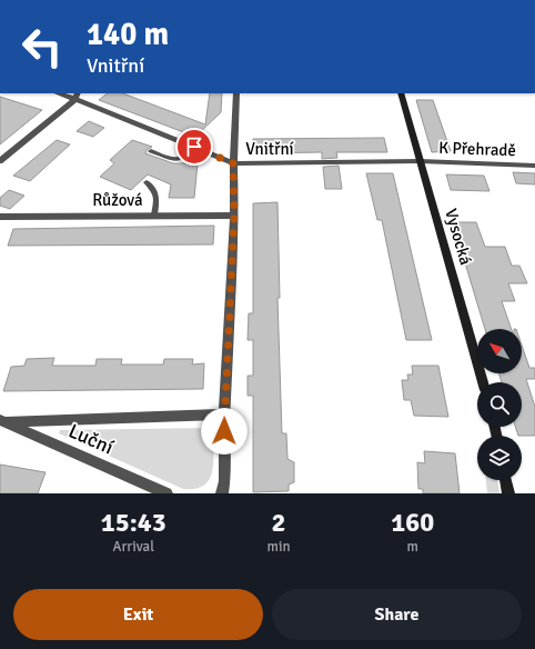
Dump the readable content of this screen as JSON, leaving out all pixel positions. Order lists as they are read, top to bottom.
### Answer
{
  "streets": {
    "main road": ["Vysocká"],
    "street": [
      "Vnitřní",
      "K Přehradě",
      "Růžová",
      "Luční"
    ]
  },
  "crossings": [
    ["Vnitřní", "K Přehradě"],
    ["Vnitřní", "Vysocká"],
    ["K Přehradě", "Vysocká"]
  ],
  "north": "top left",
  "page": {
    "turn": ["140 m", "Vnitřní"],
    "eta": [
      "15:43",
      "Arrival",
      "2",
      "min",
      "160",
      "m"
    ],
    "buttons": ["Exit", "Share"]
  }
}
